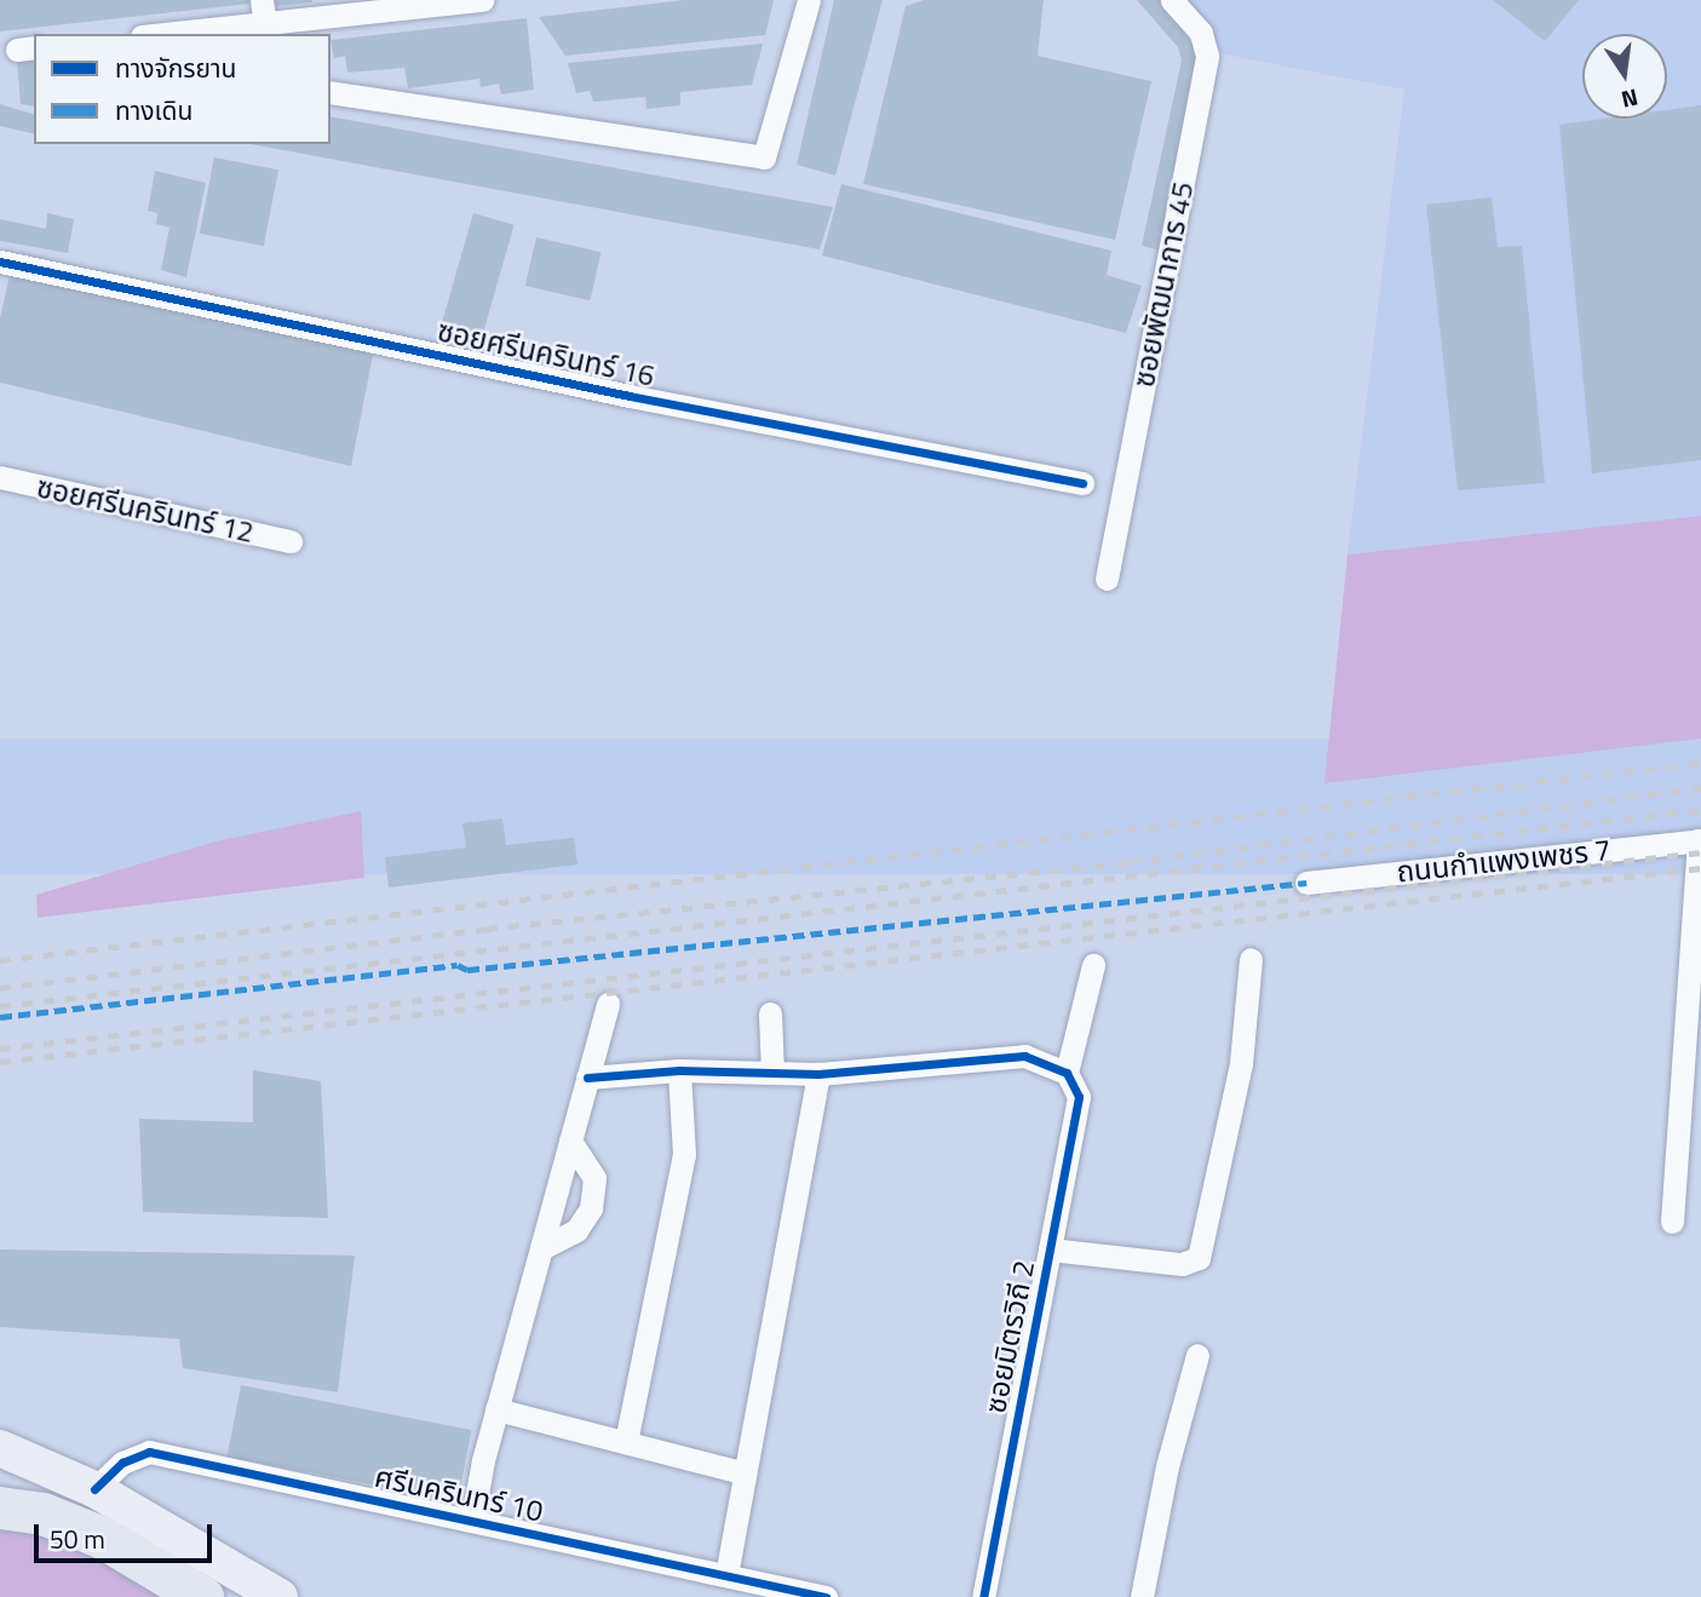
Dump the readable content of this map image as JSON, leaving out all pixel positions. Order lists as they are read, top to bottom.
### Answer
{
  "streets": {
    "street": [
      "ซอยพัฒนาการ 45",
      "ซอยศรีนครินทร์ 16",
      "ซอยศรีนครินทร์ 12",
      "ถนนกำแพงเพชร 7",
      "ซอยมิตรวิถี 2",
      "ศรีนครินทร์ 10"
    ]
  },
  "legend": ["ทางจักรยาน", "ทางเดิน"],
  "scale_bar": "50 m",
  "north": "bottom"
}
